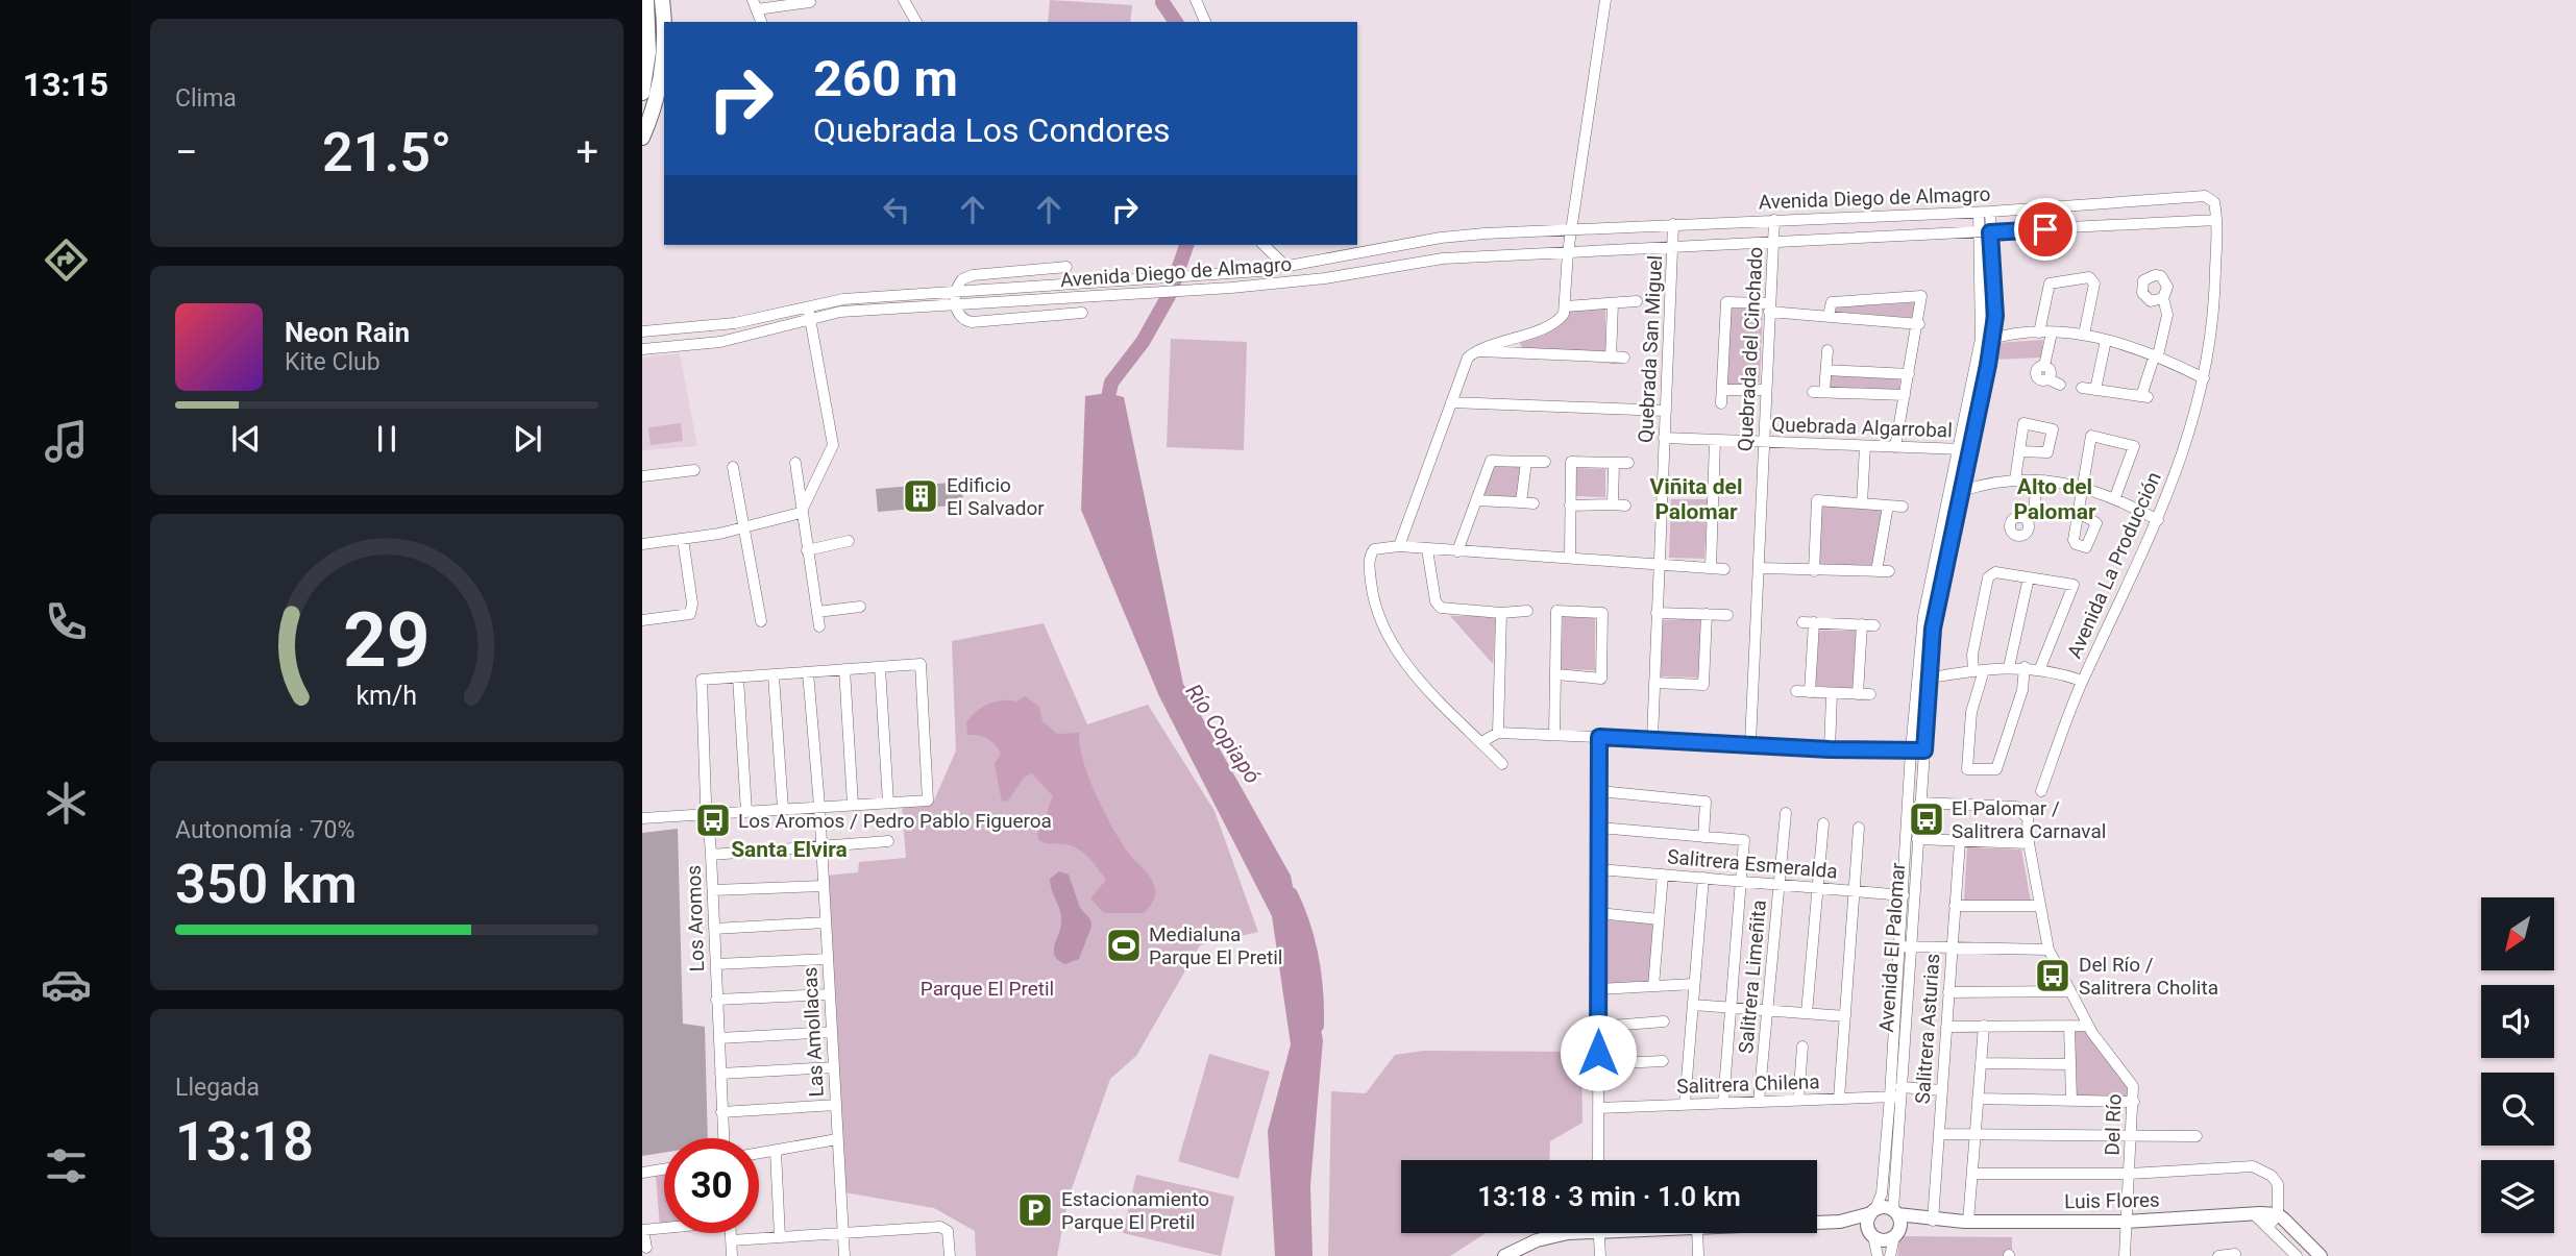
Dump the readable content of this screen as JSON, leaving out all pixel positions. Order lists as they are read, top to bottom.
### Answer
{
  "streets": {
    "main road": ["Luis Flores"],
    "street": [
      "Avenida Diego de Almagro",
      "Quebrada San Miguel",
      "Quebrada del Cinchado",
      "Quebrada Algarrobal",
      "Avenida La Producción",
      "Salitrera Esmeralda",
      "Los Aromos",
      "Avenida El Palomar",
      "Salitrera Limeñita",
      "Salitrera Asturias",
      "Las Amollacas",
      "Salitrera Chilena",
      "Del Río"
    ]
  },
  "crossings": [
    ["Avenida Diego de Almagro", "Quebrada San Miguel"],
    ["Avenida Diego de Almagro", "Quebrada del Cinchado"],
    ["Avenida Diego de Almagro", "Avenida La Producción"],
    ["Avenida Diego de Almagro", "Avenida El Palomar"],
    ["Quebrada San Miguel", "Quebrada Algarrobal"],
    ["Quebrada del Cinchado", "Quebrada Algarrobal"],
    ["Quebrada Algarrobal", "Avenida El Palomar"],
    ["Salitrera Esmeralda", "Avenida El Palomar"],
    ["Salitrera Esmeralda", "Salitrera Limeñita"],
    ["Avenida El Palomar", "Salitrera Chilena"],
    ["Avenida El Palomar", "Del Río"],
    ["Avenida El Palomar", "Luis Flores"],
    ["Salitrera Limeñita", "Salitrera Chilena"],
    ["Salitrera Asturias", "Salitrera Chilena"],
    ["Salitrera Asturias", "Luis Flores"],
    ["Del Río", "Luis Flores"]
  ],
  "districts": ["Viñita del Palomar", "Alto del Palomar", "Santa Elvira"],
  "water": ["Río Copiapó"],
  "parks": ["Parque El Pretil"],
  "places": {
    "building": ["Edificio El Salvador"],
    "bus stop": ["El Palomar / Salitrera Carnaval", "Los Aromos / Pedro Pablo Figueroa", "Del Río / Salitrera Cholita"],
    "sports": ["Medialuna Parque El Pretil"],
    "parking": ["Estacionamiento Parque El Pretil"]
  },
  "north": "bottom left",
  "page": {
    "tabs": "13:15",
    "tile": [
      "Clima",
      ["Autonomía · 70%", "350 km"],
      ["Llegada", "13:18"]
    ],
    "turn": ["260 m", "Quebrada Los Condores"],
    "heat": ["−", "21.5°", "+"],
    "song": ["Neon Rain", "Kite Club"],
    "limit": "30",
    "trip": "13:18 · 3 min · 1.0 km",
    "gauge": ["29", "km/h"]
  }
}
